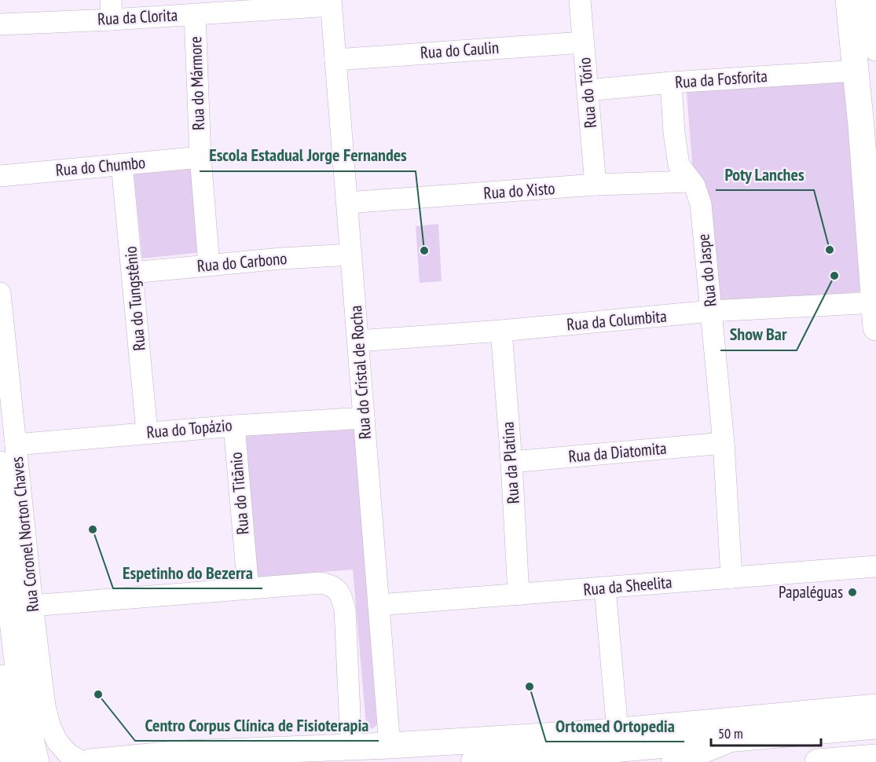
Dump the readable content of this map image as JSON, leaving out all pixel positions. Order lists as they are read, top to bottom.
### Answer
{
  "streets": {
    "main road": ["Rua Coronel Norton Chaves"],
    "street": [
      "Rua da Clorita",
      "Rua do Caulin",
      "Rua da Fosforita",
      "Rua do Mármore",
      "Rua do Tório",
      "Rua do Chumbo",
      "Rua do Xisto",
      "Rua do Carbono",
      "Rua do Jaspe",
      "Rua do Tungstênio",
      "Rua da Columbita",
      "Rua do Cristal de Rocha",
      "Rua do Topázio",
      "Rua da Diatomita",
      "Rua da Platina",
      "Rua do Titãnio",
      "Rua da Sheelita"
    ]
  },
  "crossings": [
    ["Rua da Clorita", "Rua do Mármore"],
    ["Rua da Clorita", "Rua do Cristal de Rocha"],
    ["Rua do Caulin", "Rua do Tório"],
    ["Rua do Caulin", "Rua do Cristal de Rocha"],
    ["Rua da Fosforita", "Rua do Tório"],
    ["Rua da Fosforita", "Rua do Jaspe"],
    ["Rua do Mármore", "Rua do Chumbo"],
    ["Rua do Mármore", "Rua do Carbono"],
    ["Rua do Tório", "Rua do Xisto"],
    ["Rua do Chumbo", "Rua do Tungstênio"],
    ["Rua do Xisto", "Rua do Jaspe"],
    ["Rua do Xisto", "Rua do Cristal de Rocha"],
    ["Rua do Carbono", "Rua do Tungstênio"],
    ["Rua do Carbono", "Rua do Cristal de Rocha"],
    ["Rua do Jaspe", "Rua da Columbita"],
    ["Rua do Jaspe", "Rua da Diatomita"],
    ["Rua do Jaspe", "Rua da Sheelita"],
    ["Rua do Tungstênio", "Rua do Topázio"],
    ["Rua da Columbita", "Rua do Cristal de Rocha"],
    ["Rua da Columbita", "Rua da Platina"],
    ["Rua do Cristal de Rocha", "Rua do Topázio"],
    ["Rua do Cristal de Rocha", "Rua da Sheelita"],
    ["Rua do Topázio", "Rua do Titãnio"],
    ["Rua do Topázio", "Rua Coronel Norton Chaves"],
    ["Rua da Diatomita", "Rua da Platina"],
    ["Rua da Platina", "Rua da Sheelita"]
  ],
  "places": [
    "Poty Lanches",
    "Escola Estadual Jorge Fernandes",
    "Show Bar",
    "Espetinho do Bezerra",
    "Papaléguas",
    "Ortomed Ortopedia",
    "Centro Corpus Clínica de Fisioterapia"
  ],
  "scale_bar": "50 m"
}
